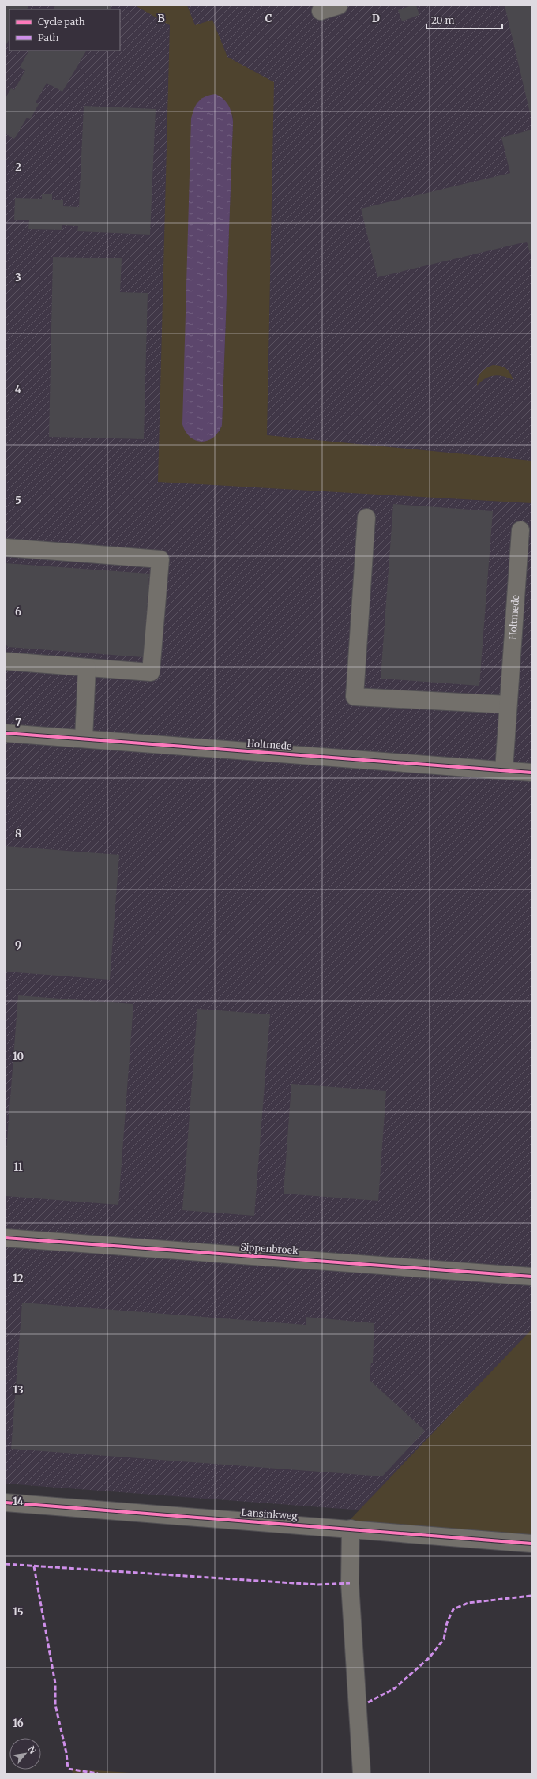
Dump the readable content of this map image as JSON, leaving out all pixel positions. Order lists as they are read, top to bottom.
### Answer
{
  "streets": {
    "street": ["Holtmede", "Sippenbroek", "Lansinkweg"]
  },
  "legend": ["Cycle path", "Path"],
  "scale_bar": "20 m",
  "north": "top right",
  "grid": {
    "columns": ["B", "C", "D"],
    "rows": [
      "2",
      "3",
      "4",
      "5",
      "6",
      "7",
      "8",
      "9",
      "10",
      "11",
      "12",
      "13",
      "14",
      "15",
      "16"
    ]
  }
}
